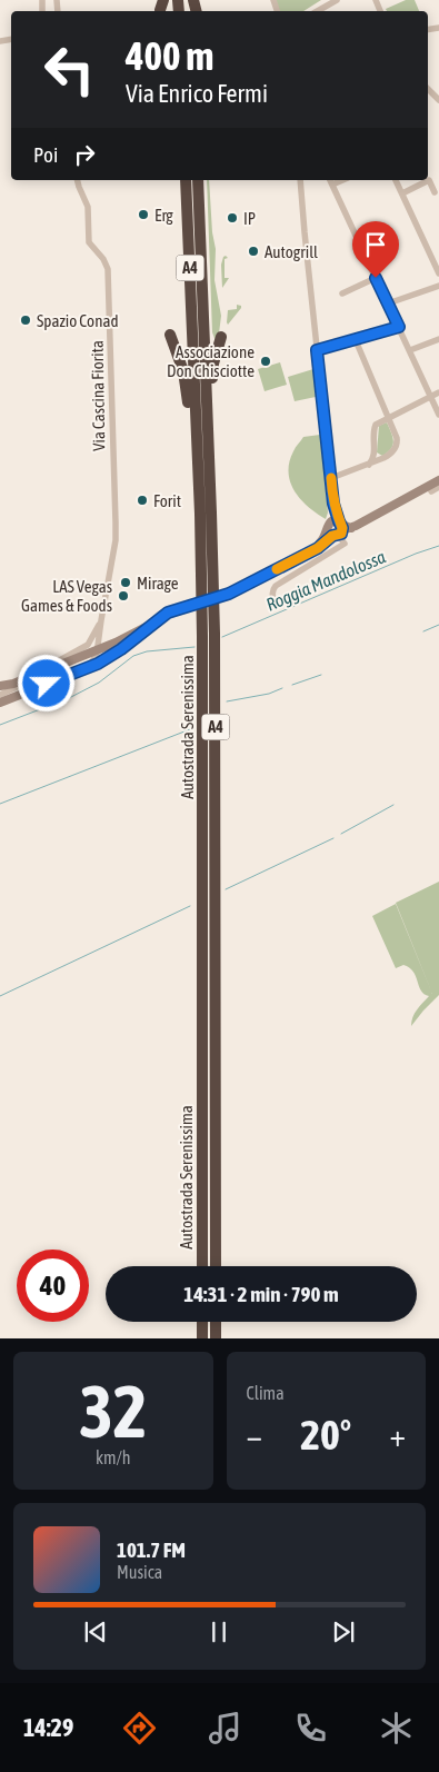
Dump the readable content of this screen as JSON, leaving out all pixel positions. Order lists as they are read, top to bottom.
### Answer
{
  "streets": {
    "highway": ["A4", "Autostrada Serenissima"],
    "street": ["Via Cascina Fiorita"]
  },
  "water": ["Roggia Mandolossa"],
  "places": [
    "Erg",
    "IP",
    "Autogrill",
    "Spazio Conad",
    "Associazione Don Chisciotte",
    "Forit",
    "Mirage",
    "LAS Vegas Games & Foods"
  ],
  "page": {
    "turn": ["400 m", "Via Enrico Fermi"],
    "then": "Poi",
    "limit": "40",
    "trip": "14:31 · 2 min · 790 m",
    "tile": [
      ["32", "km/h"],
      "Clima"
    ],
    "heat": ["−", "20°", "+"],
    "song": ["101.7 FM", "Musica"],
    "tabs": "14:29"
  }
}
